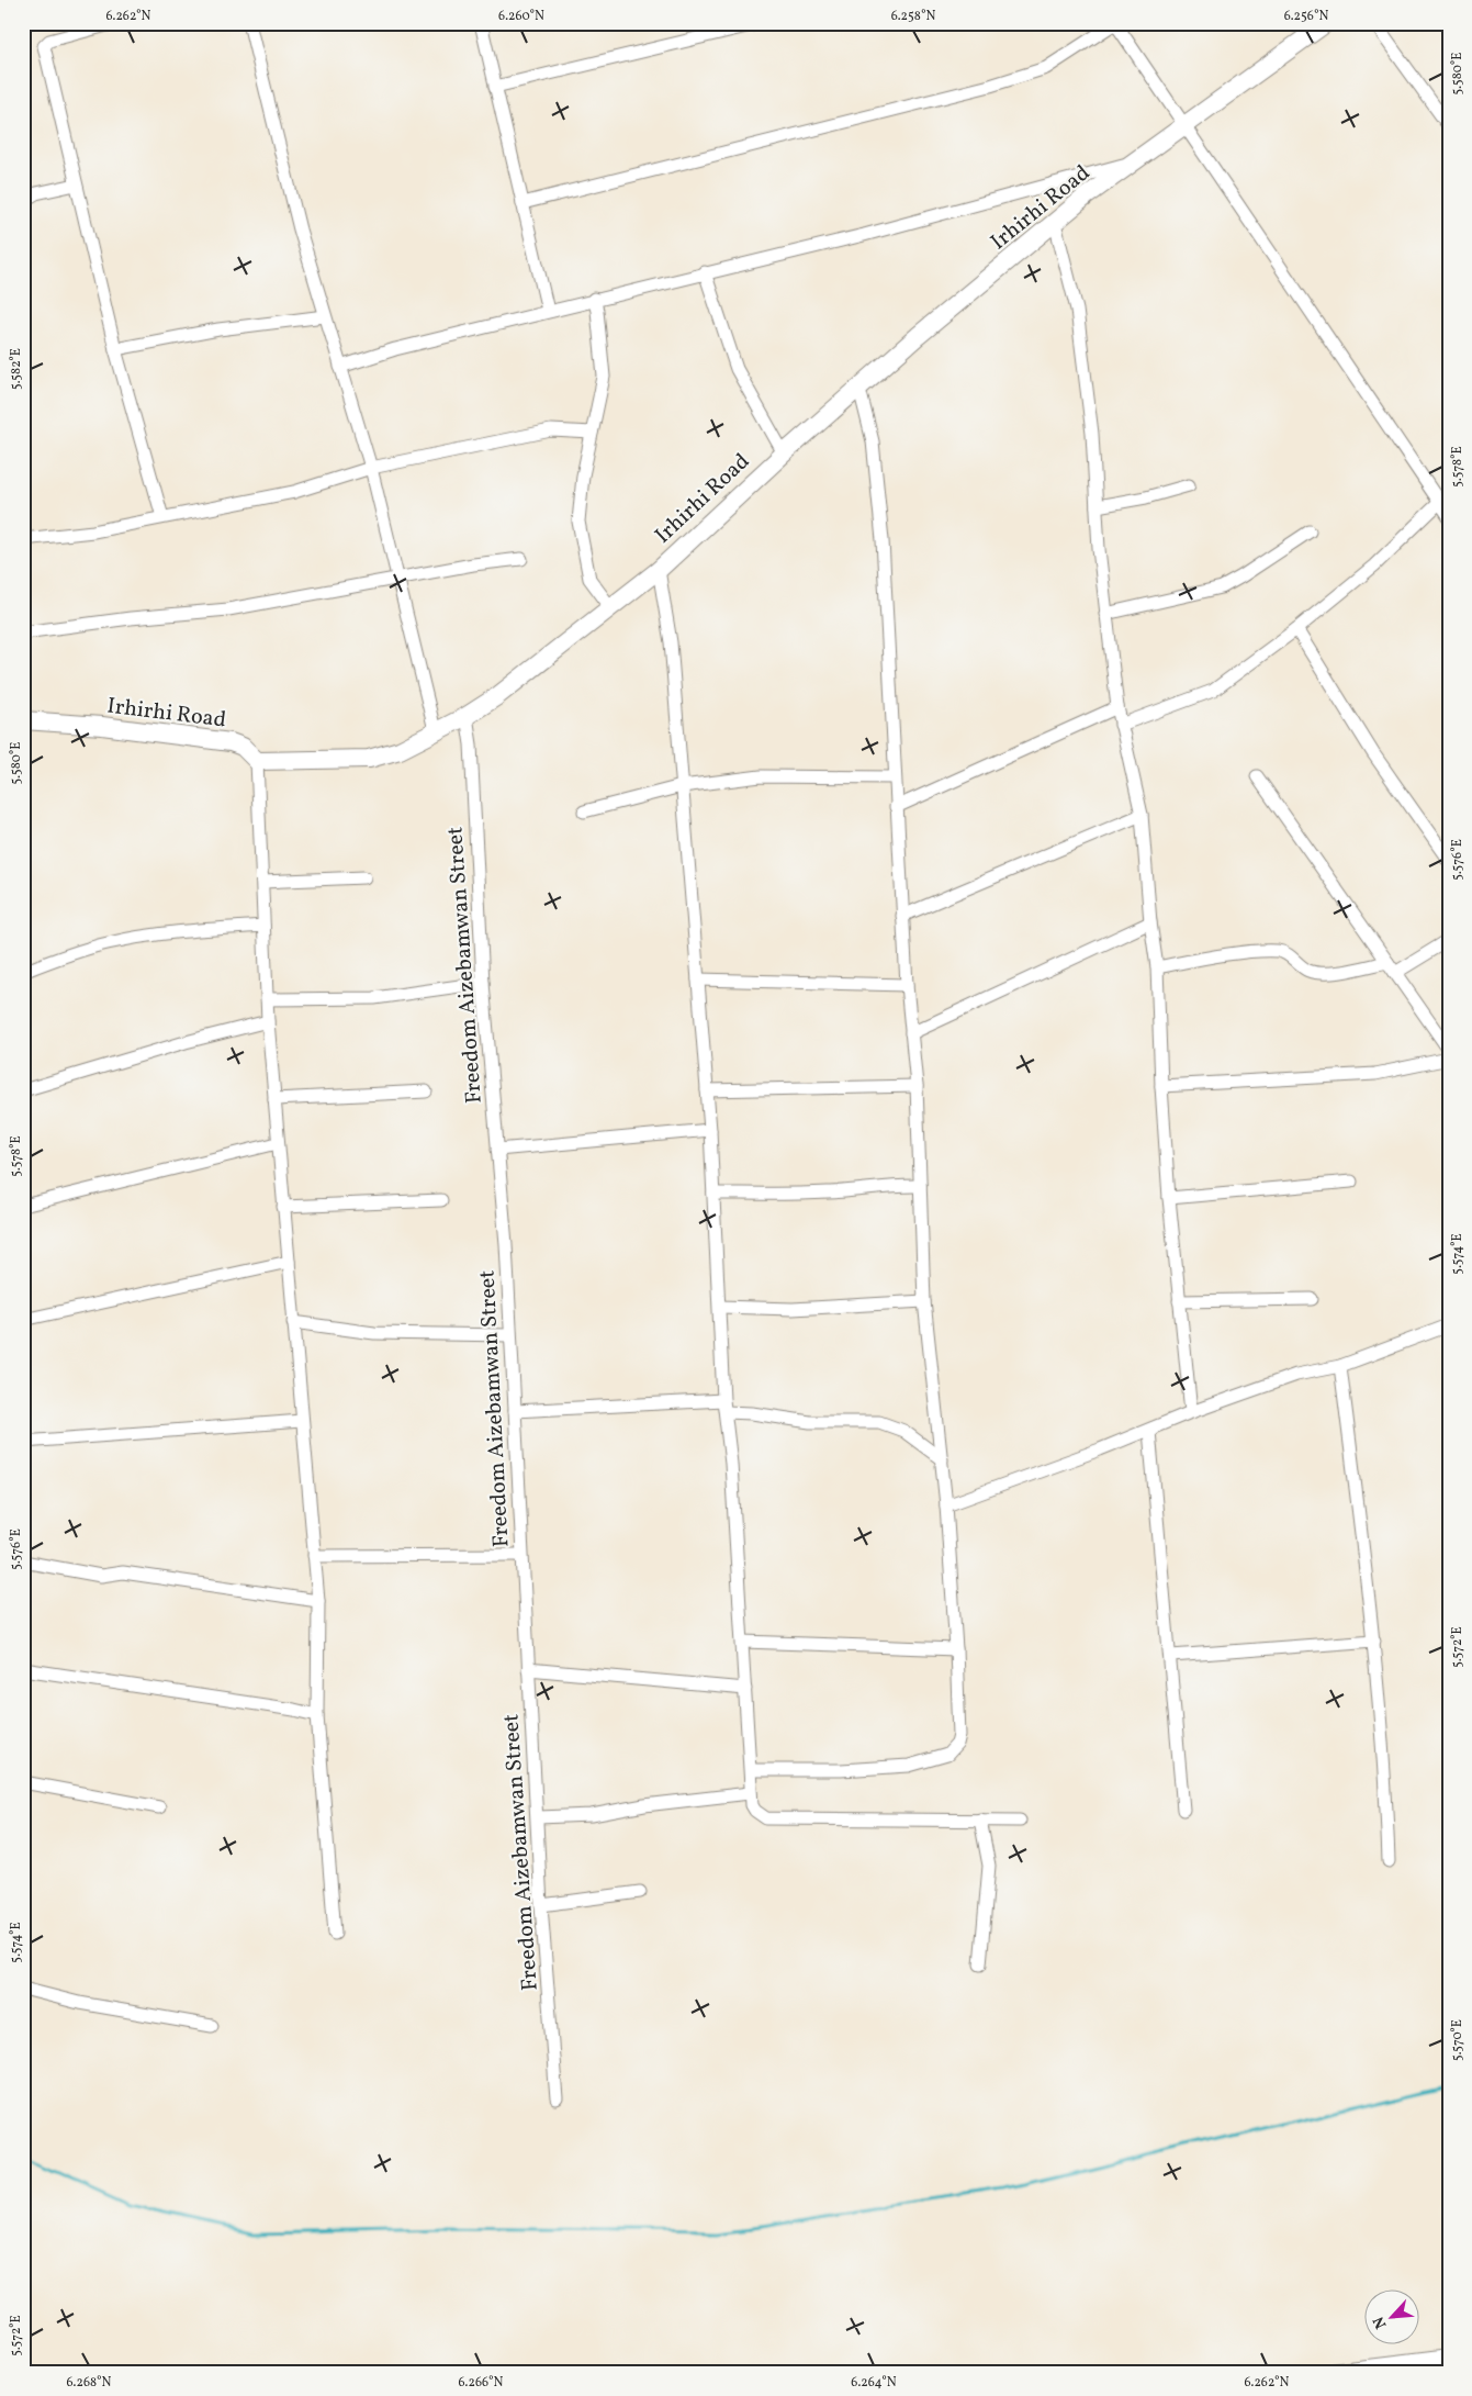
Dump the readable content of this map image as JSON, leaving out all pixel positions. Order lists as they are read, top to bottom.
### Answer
{
  "streets": {
    "street": ["Irhirhi Road", "Freedom Aizebamwan Street"]
  },
  "crossings": [
    ["Irhirhi Road", "Freedom Aizebamwan Street"]
  ],
  "north": "bottom left",
  "coordinates": [
    "6.262°N",
    "6.260°N",
    "6.258°N",
    "6.256°N",
    "5.580°E",
    "5.582°E",
    "5.578°E",
    "5.576°E",
    "5.574°E",
    "5.572°E",
    "5.570°E",
    "6.268°N",
    "6.266°N",
    "6.264°N"
  ]
}
